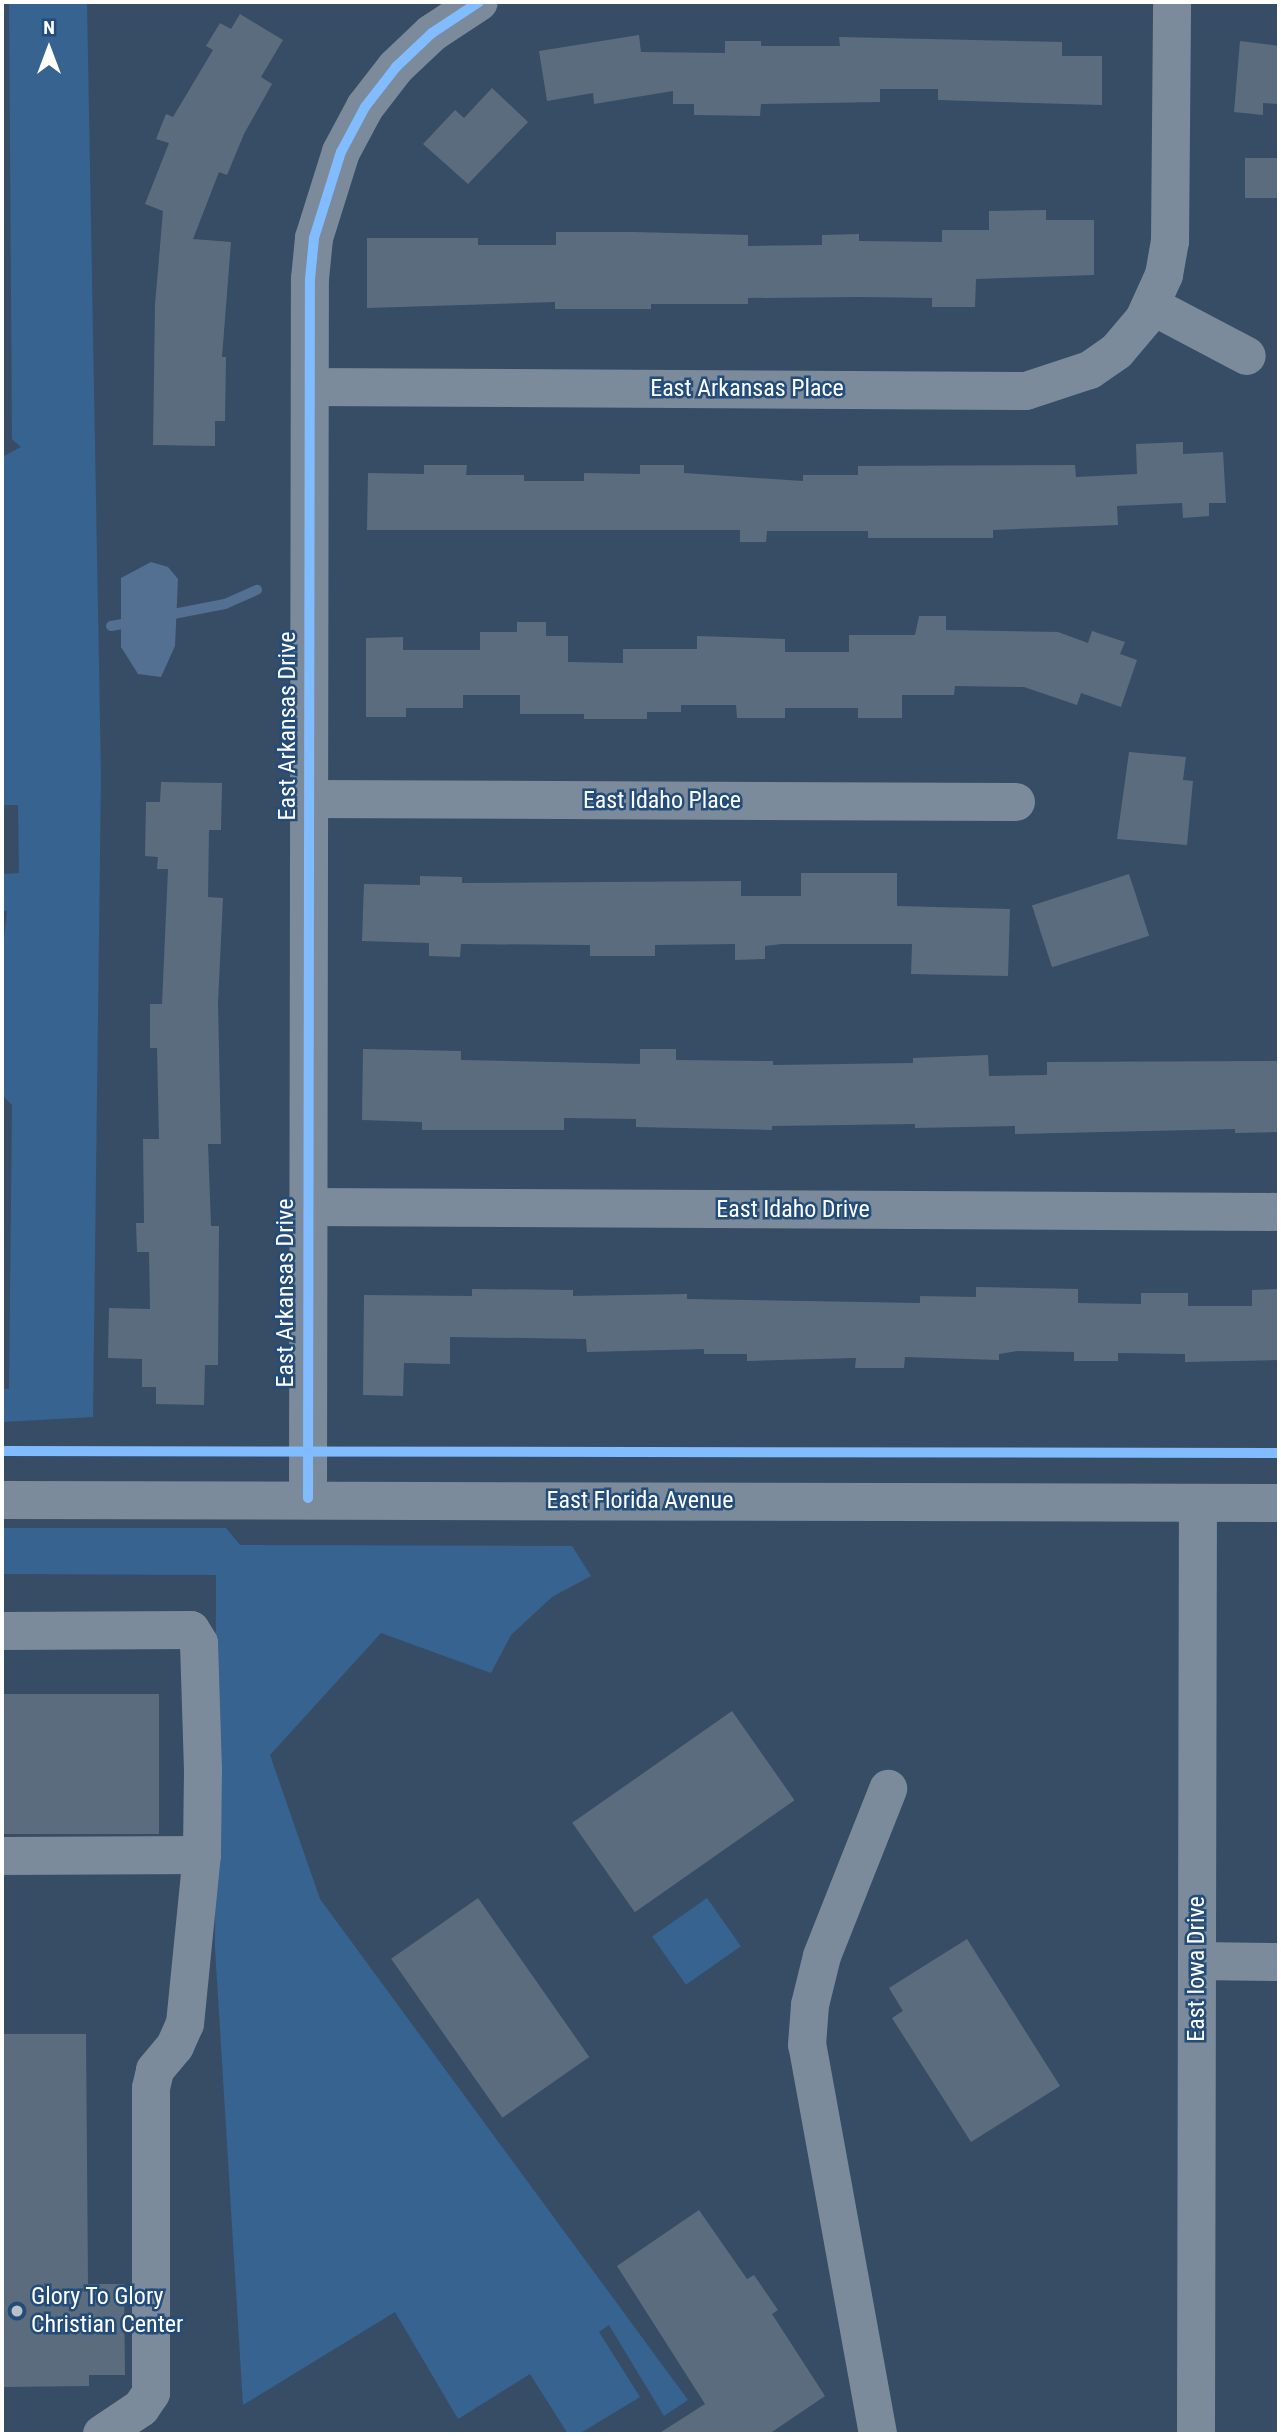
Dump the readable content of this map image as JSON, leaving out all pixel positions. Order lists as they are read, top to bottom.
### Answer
{
  "streets": {
    "street": [
      "East Arkansas Place",
      "East Arkansas Drive",
      "East Idaho Place",
      "East Idaho Drive",
      "East Florida Avenue",
      "East Iowa Drive"
    ]
  },
  "crossings": [
    ["East Arkansas Place", "East Arkansas Drive"],
    ["East Arkansas Drive", "East Idaho Place"],
    ["East Arkansas Drive", "East Idaho Drive"],
    ["East Arkansas Drive", "East Florida Avenue"],
    ["East Florida Avenue", "East Iowa Drive"]
  ],
  "places": ["Glory To Glory Christian Center"],
  "north": "top"
}
